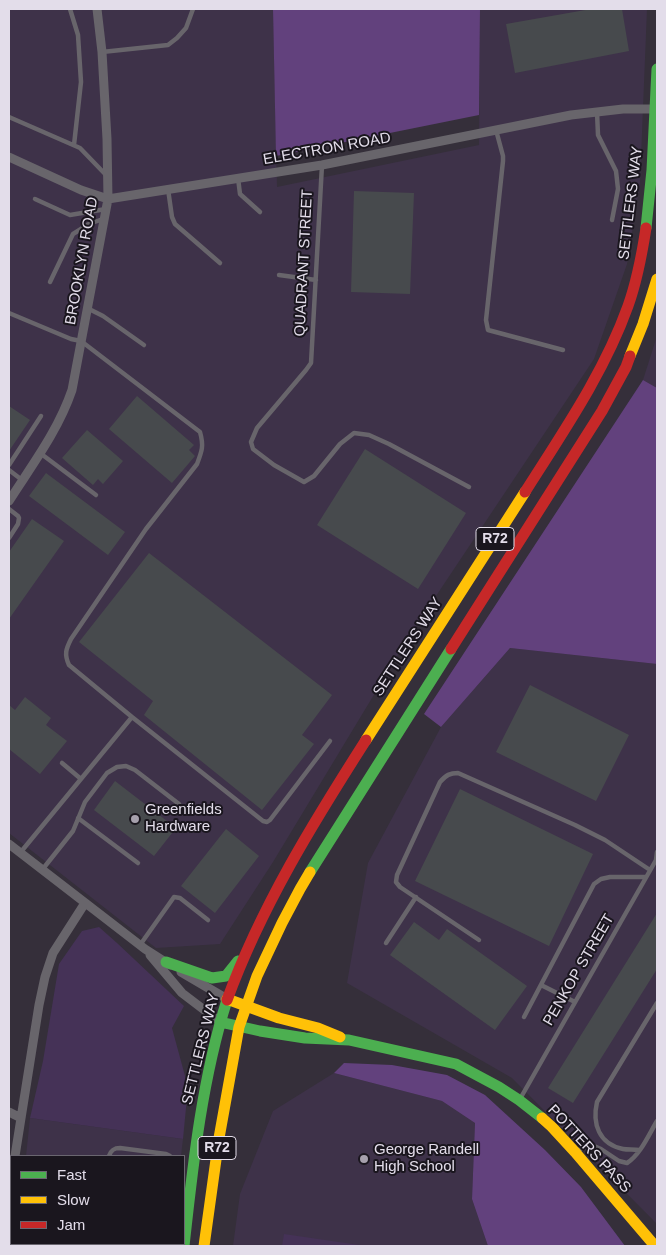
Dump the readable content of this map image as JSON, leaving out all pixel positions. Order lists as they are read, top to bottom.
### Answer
{
  "streets": {
    "main road": ["SETTLERS WAY", "R72", "POTTERS PASS"],
    "street": ["ELECTRON ROAD", "BROOKLYN ROAD"],
    "lane": ["QUADRANT STREET", "PENKOP STREET"]
  },
  "crossings": [
    ["ELECTRON ROAD", "SETTLERS WAY"],
    ["ELECTRON ROAD", "BROOKLYN ROAD"],
    ["ELECTRON ROAD", "QUADRANT STREET"],
    ["SETTLERS WAY", "POTTERS PASS"],
    ["PENKOP STREET", "POTTERS PASS"]
  ],
  "places": ["Greenfields Hardware", "George Randell High School"],
  "legend": ["Fast", "Slow", "Jam"]
}
